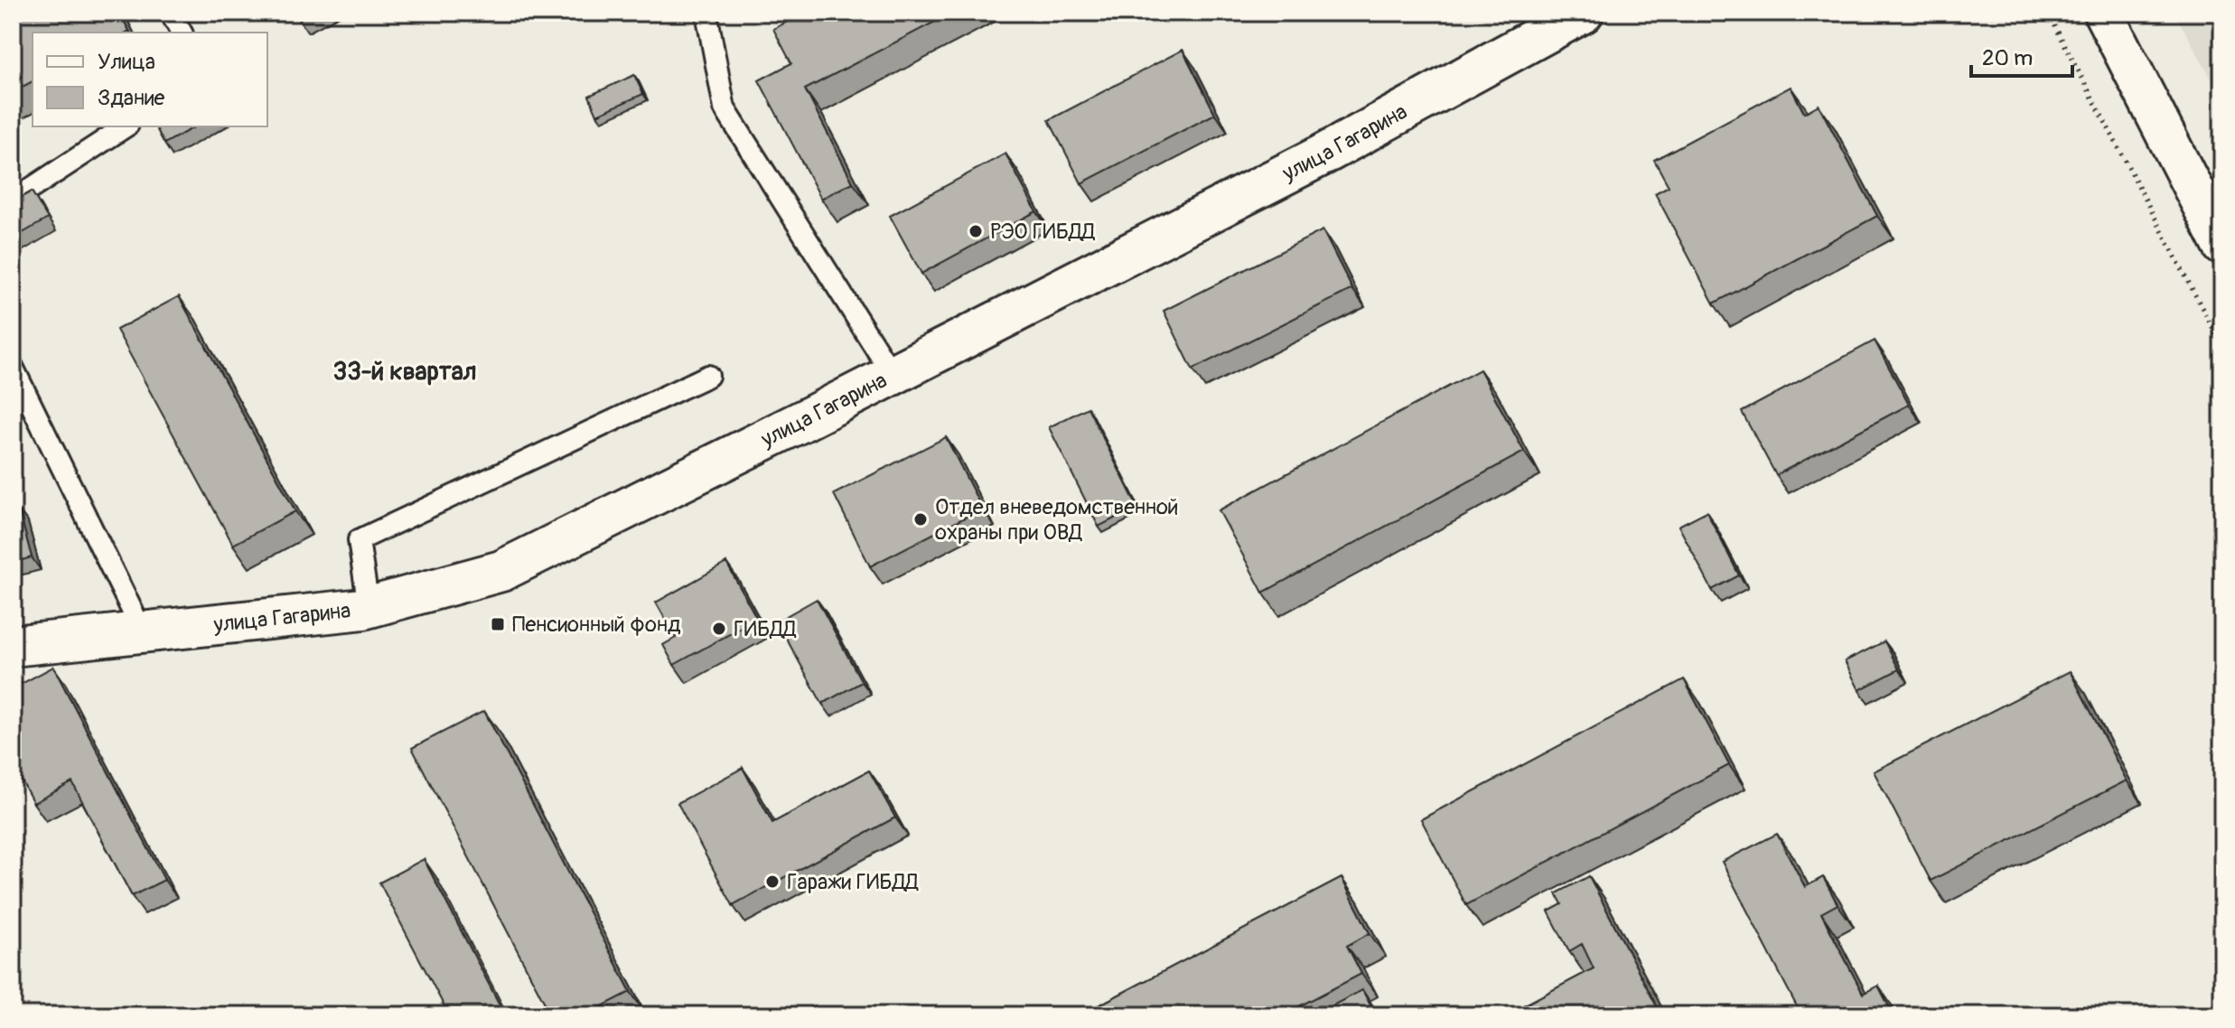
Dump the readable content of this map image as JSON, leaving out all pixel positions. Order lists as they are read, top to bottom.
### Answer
{
  "streets": {
    "street": ["улица Гагарина"]
  },
  "districts": ["33-й квартал"],
  "places": {
    "other": [
      "РЭО ГИБДД",
      "Отдел вневедомственной охраны при ОВД",
      "ГИБДД",
      "Гаражи ГИБДД"
    ],
    "transit": ["Пенсионный фонд"]
  },
  "legend": ["Улица", "Здание"],
  "scale_bar": "20 m"
}
